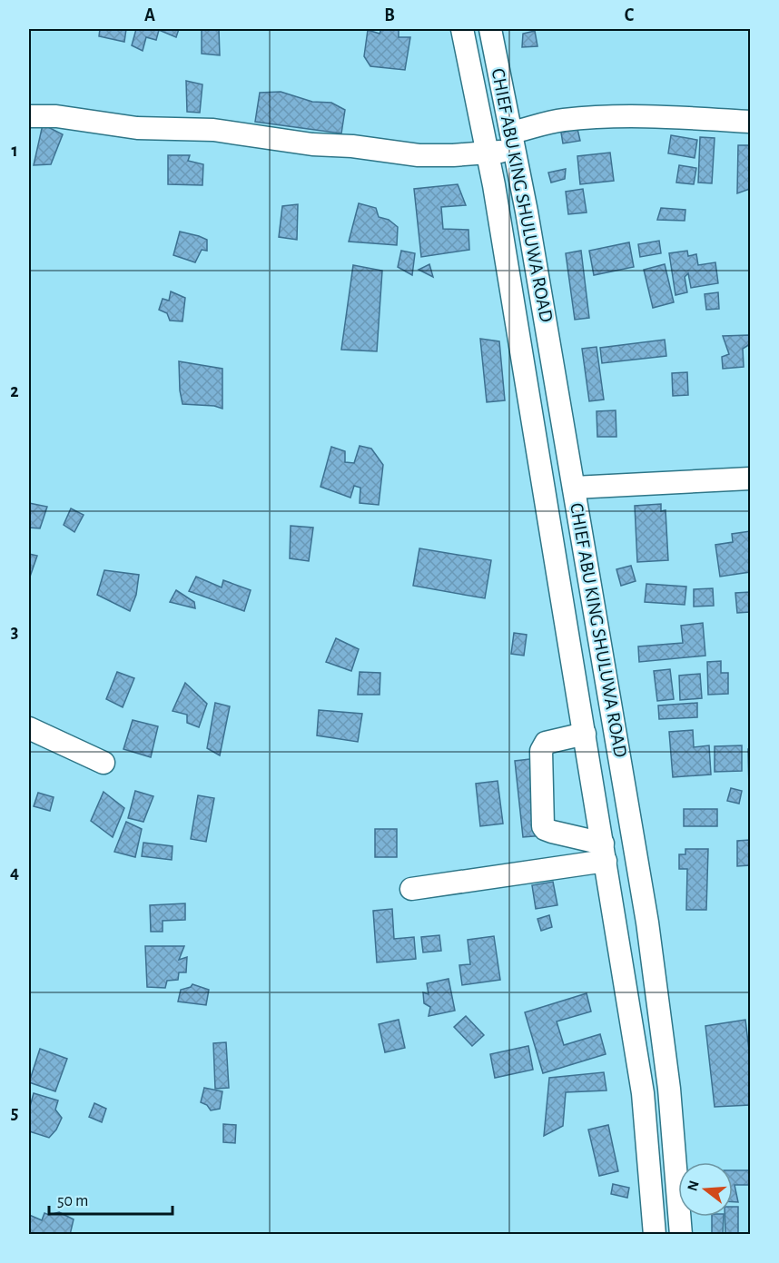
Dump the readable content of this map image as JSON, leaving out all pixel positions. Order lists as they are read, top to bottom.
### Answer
{
  "streets": {
    "street": ["CHIEF ABU KING SHULUWA ROAD"]
  },
  "scale_bar": "50 m",
  "north": "left",
  "grid": {
    "columns": ["A", "B", "C"],
    "rows": [
      "1",
      "2",
      "3",
      "4",
      "5"
    ]
  }
}
